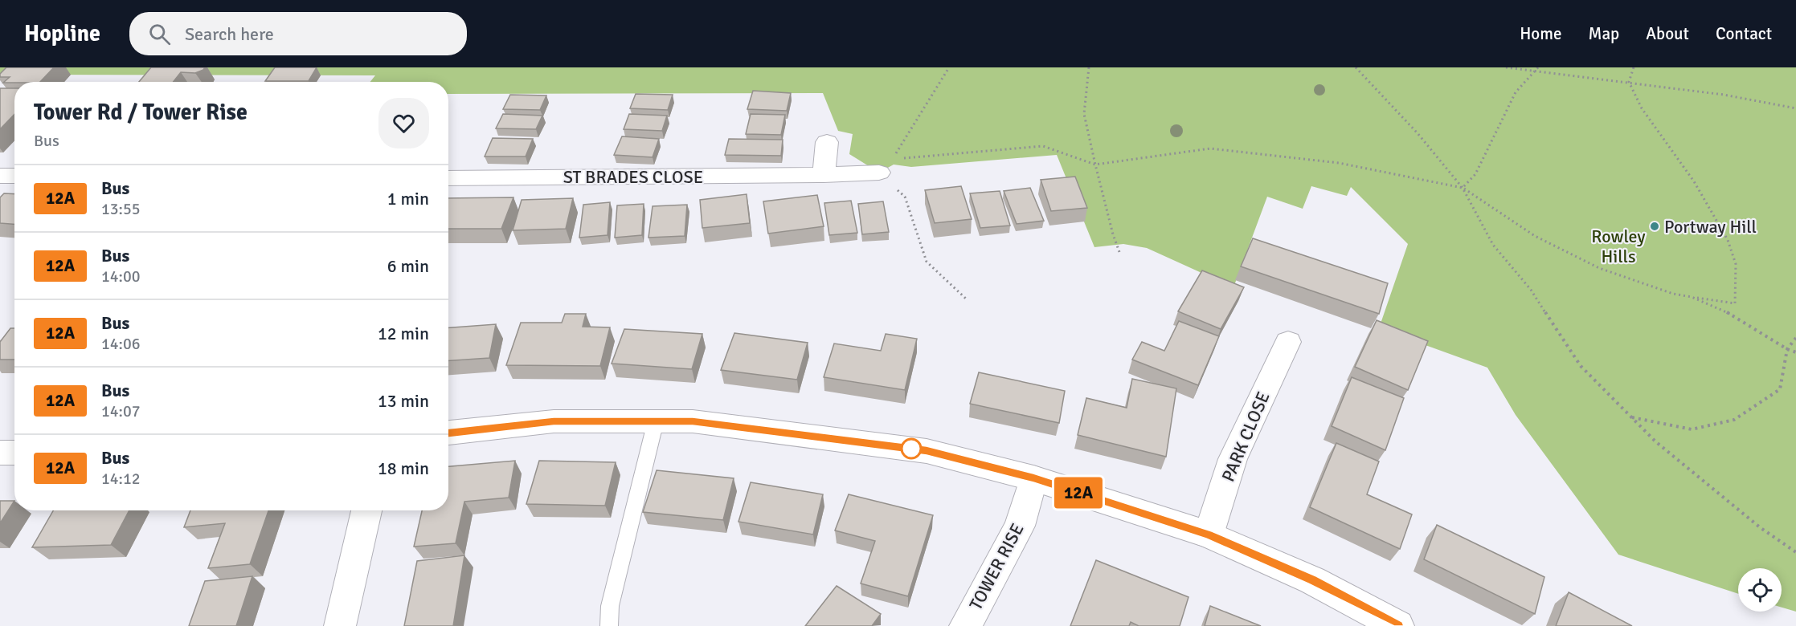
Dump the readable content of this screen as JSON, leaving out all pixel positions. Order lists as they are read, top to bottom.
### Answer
{
  "streets": {
    "street": ["ST BRADES CLOSE", "PARK CLOSE", "TOWER RISE"]
  },
  "parks": ["Rowley Hills"],
  "places": ["Portway Hill"],
  "lines": ["bus line 12A"],
  "page": {
    "header": "Hopline",
    "search": "Search here",
    "nav": [
      "Home",
      "Map",
      "About",
      "Contact"
    ],
    "on_map": "12A",
    "heading": ["Tower Rd / Tower Rise", "Bus"],
    "list": [
      {
        "mark": "12A",
        "name": "Bus",
        "note": "13:55",
        "value": "1 min"
      },
      {
        "mark": "12A",
        "name": "Bus",
        "note": "14:00",
        "value": "6 min"
      },
      {
        "mark": "12A",
        "name": "Bus",
        "note": "14:06",
        "value": "12 min"
      },
      {
        "mark": "12A",
        "name": "Bus",
        "note": "14:07",
        "value": "13 min"
      },
      {
        "mark": "12A",
        "name": "Bus",
        "note": "14:12",
        "value": "18 min"
      }
    ]
  }
}
